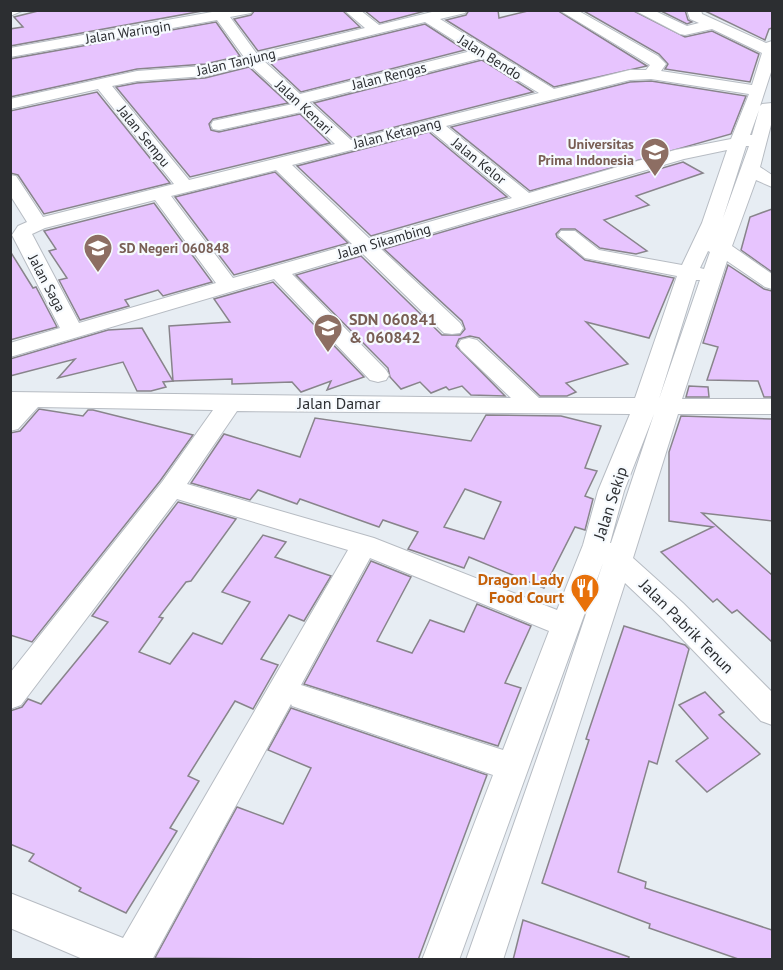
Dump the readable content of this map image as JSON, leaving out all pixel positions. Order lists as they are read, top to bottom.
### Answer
{
  "streets": {
    "street": [
      "Jalan Waringin",
      "Jalan Bendo",
      "Jalan Tanjung",
      "Jalan Rengas",
      "Jalan Kenari",
      "Jalan Ketapang",
      "Jalan Sempu",
      "Jalan Kelor",
      "Jalan Sikambing",
      "Jalan Saga",
      "Jalan Damar",
      "Jalan Sekip",
      "Jalan Pabrik Tenun"
    ]
  },
  "crossings": [
    ["Jalan Waringin", "Jalan Kenari"],
    ["Jalan Bendo", "Jalan Tanjung"],
    ["Jalan Bendo", "Jalan Rengas"],
    ["Jalan Bendo", "Jalan Ketapang"],
    ["Jalan Tanjung", "Jalan Kenari"],
    ["Jalan Tanjung", "Jalan Sempu"],
    ["Jalan Rengas", "Jalan Kenari"],
    ["Jalan Kenari", "Jalan Ketapang"],
    ["Jalan Ketapang", "Jalan Sempu"],
    ["Jalan Ketapang", "Jalan Kelor"],
    ["Jalan Ketapang", "Jalan Saga"],
    ["Jalan Ketapang", "Jalan Sekip"],
    ["Jalan Kelor", "Jalan Sikambing"],
    ["Jalan Sikambing", "Jalan Saga"],
    ["Jalan Sikambing", "Jalan Sekip"],
    ["Jalan Damar", "Jalan Sekip"],
    ["Jalan Sekip", "Jalan Pabrik Tenun"]
  ],
  "places": {
    "school or university": ["Universitas Prima Indonesia", "SD Negeri 060848", "SDN 060841 & 060842"],
    "restaurant": ["Dragon Lady Food Court"]
  }
}
